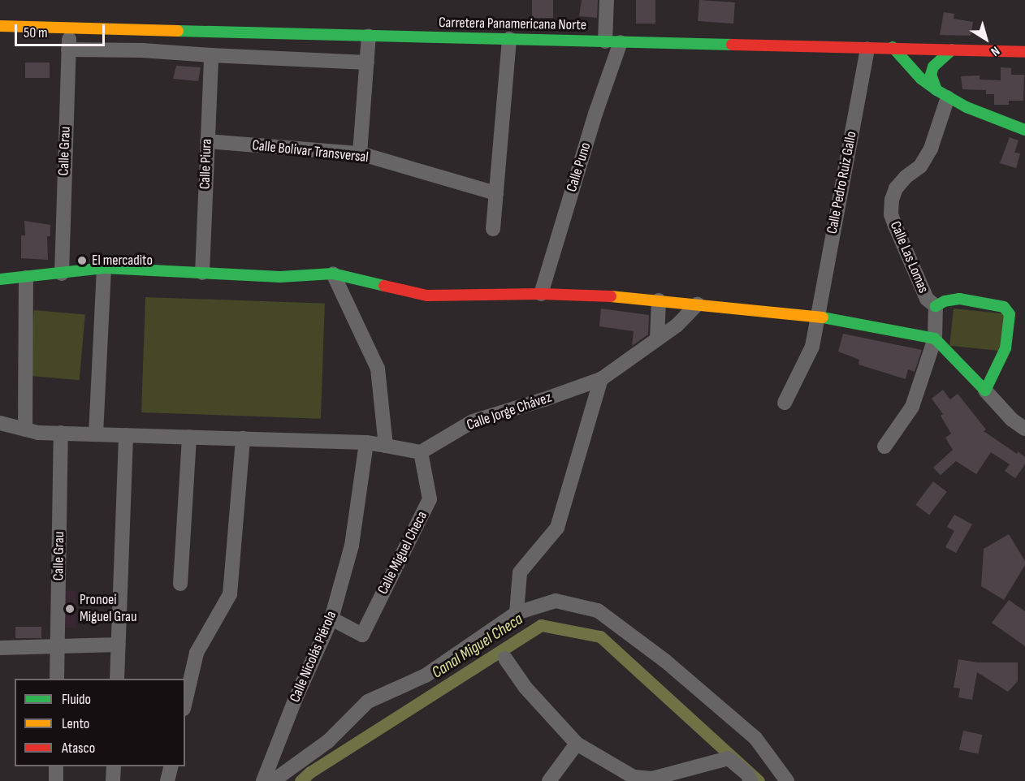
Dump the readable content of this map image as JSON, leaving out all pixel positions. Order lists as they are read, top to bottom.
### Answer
{
  "streets": {
    "main road": ["Carretera Panamericana Norte"],
    "street": [
      "Calle Grau",
      "Calle Bolivar Transversal",
      "Calle Piura",
      "Calle Puno",
      "Calle Pedro Ruiz Gallo",
      "Calle Las Lomas",
      "Calle Jorge Chávez",
      "Calle Miguel Checa",
      "Calle Nicolás Piérola"
    ]
  },
  "crossings": [
    ["Carretera Panamericana Norte", "Calle Grau"],
    ["Carretera Panamericana Norte", "Calle Puno"],
    ["Carretera Panamericana Norte", "Calle Pedro Ruiz Gallo"],
    ["Calle Bolivar Transversal", "Calle Piura"],
    ["Calle Jorge Chávez", "Calle Miguel Checa"],
    ["Calle Miguel Checa", "Calle Nicolás Piérola"]
  ],
  "water": ["Canal Miguel Checa"],
  "places": ["El mercadito", "Pronoei Miguel Grau"],
  "legend": ["Fluido", "Lento", "Atasco"],
  "scale_bar": "50 m",
  "north": "bottom right"
}
